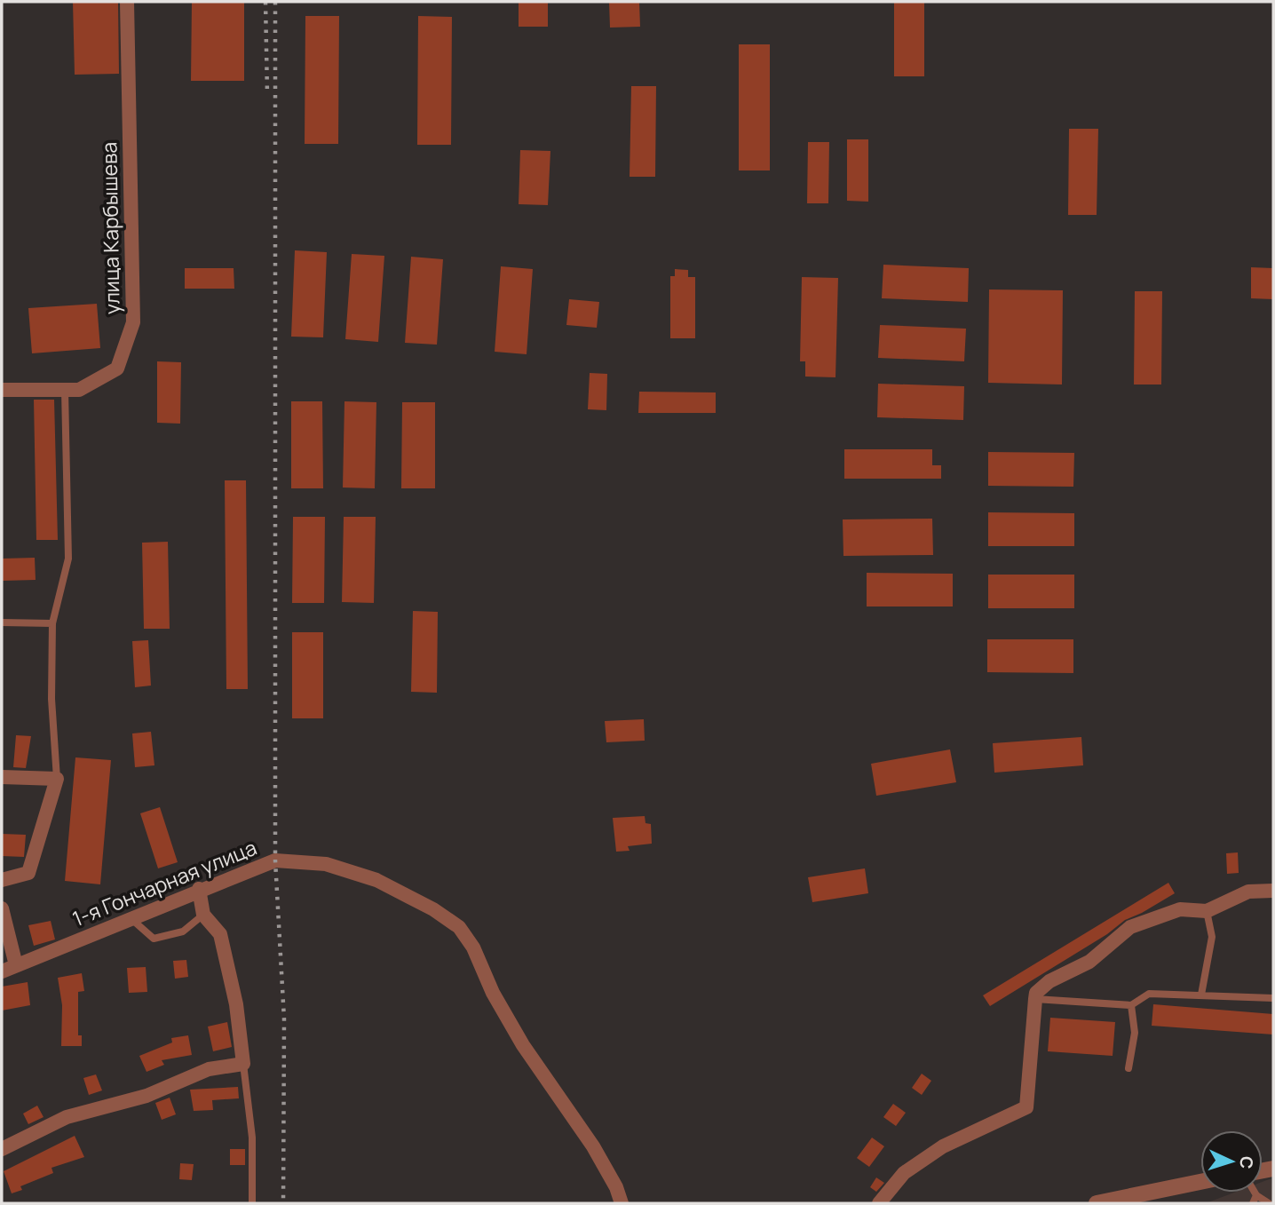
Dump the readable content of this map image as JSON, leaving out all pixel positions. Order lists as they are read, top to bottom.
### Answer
{
  "streets": {
    "street": ["улица Карбышева", "1-я Гончарная улица"]
  },
  "north": "right"
}
